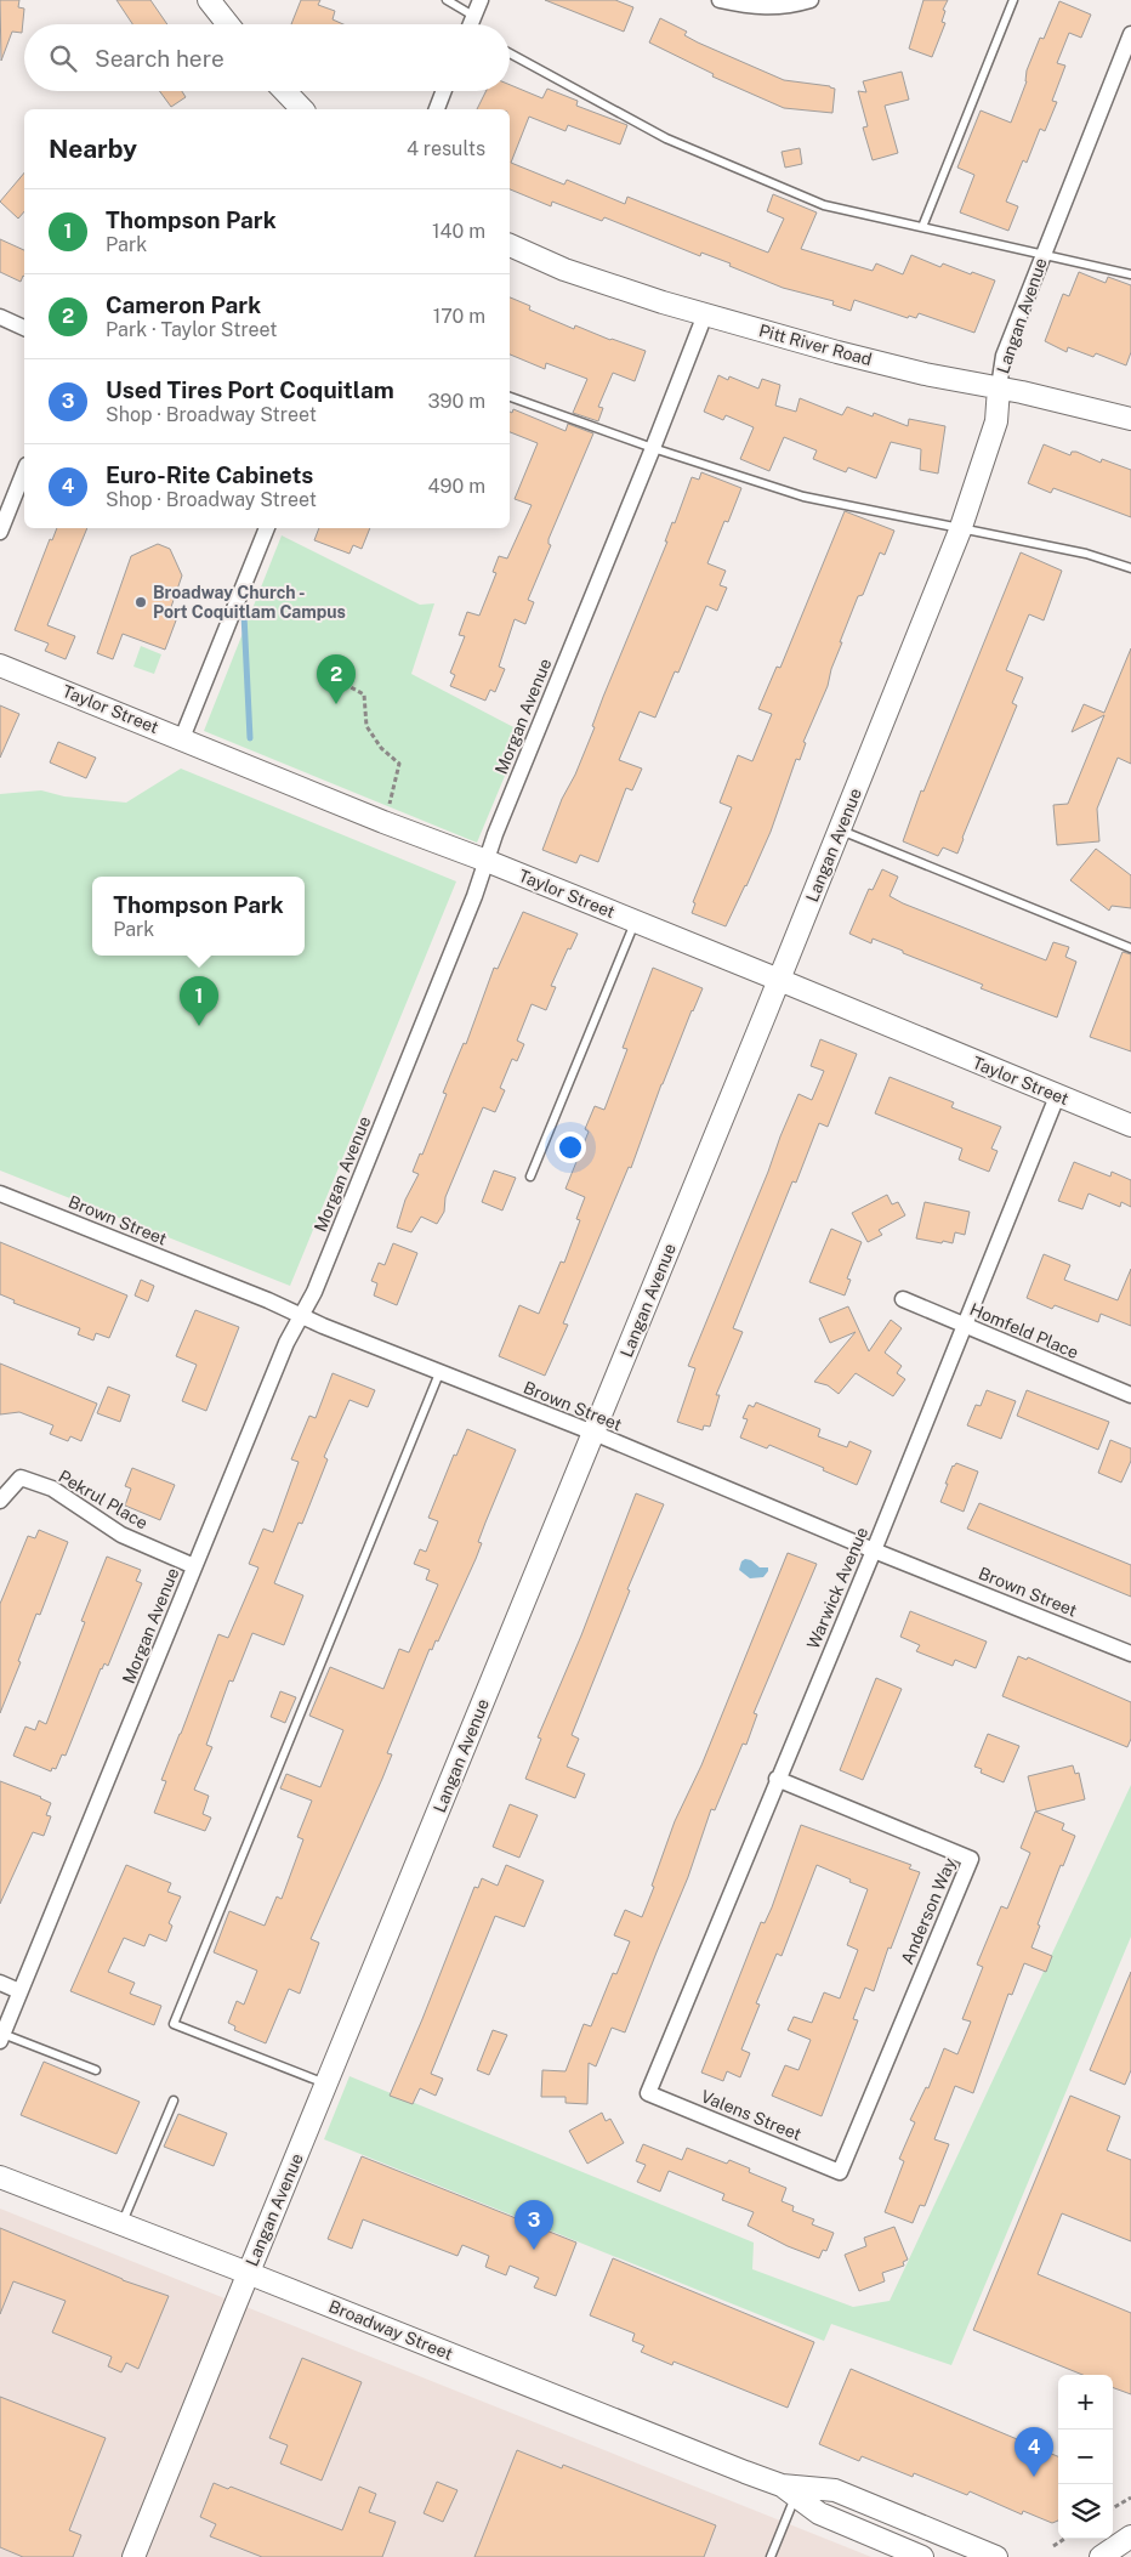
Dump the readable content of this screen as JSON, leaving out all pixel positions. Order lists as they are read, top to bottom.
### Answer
{
  "streets": {
    "street": [
      "Langan Avenue",
      "Pitt River Road",
      "Taylor Street",
      "Morgan Avenue",
      "Brown Street",
      "Homfeld Place",
      "Pekrul Place",
      "Warwick Avenue",
      "Anderson Way",
      "Valens Street",
      "Broadway Street"
    ]
  },
  "crossings": [
    ["Langan Avenue", "Pitt River Road"],
    ["Langan Avenue", "Taylor Street"],
    ["Langan Avenue", "Brown Street"],
    ["Langan Avenue", "Broadway Street"],
    ["Pitt River Road", "Morgan Avenue"],
    ["Taylor Street", "Morgan Avenue"],
    ["Taylor Street", "Warwick Avenue"],
    ["Morgan Avenue", "Brown Street"],
    ["Morgan Avenue", "Pekrul Place"],
    ["Brown Street", "Warwick Avenue"],
    ["Homfeld Place", "Warwick Avenue"],
    ["Warwick Avenue", "Anderson Way"],
    ["Warwick Avenue", "Valens Street"],
    ["Anderson Way", "Valens Street"]
  ],
  "places": ["Broadway Church - Port Coquitlam Campus"],
  "page": {
    "search": "Search here",
    "heading": ["Nearby", "4 results"],
    "list": [
      {
        "mark": "1",
        "name": "Thompson Park",
        "note": "Park",
        "value": "140 m"
      },
      {
        "mark": "2",
        "name": "Cameron Park",
        "note": "Park · Taylor Street",
        "value": "170 m"
      },
      {
        "mark": "3",
        "name": "Used Tires Port Coquitlam",
        "note": "Shop · Broadway Street",
        "value": "390 m"
      },
      {
        "mark": "4",
        "name": "Euro-Rite Cabinets",
        "note": "Shop · Broadway Street",
        "value": "490 m"
      }
    ],
    "pins": [
      "2",
      "1",
      "3",
      "4"
    ],
    "popup": ["Thompson Park", "Park"],
    "map_buttons": ["+", "−"]
  }
}
